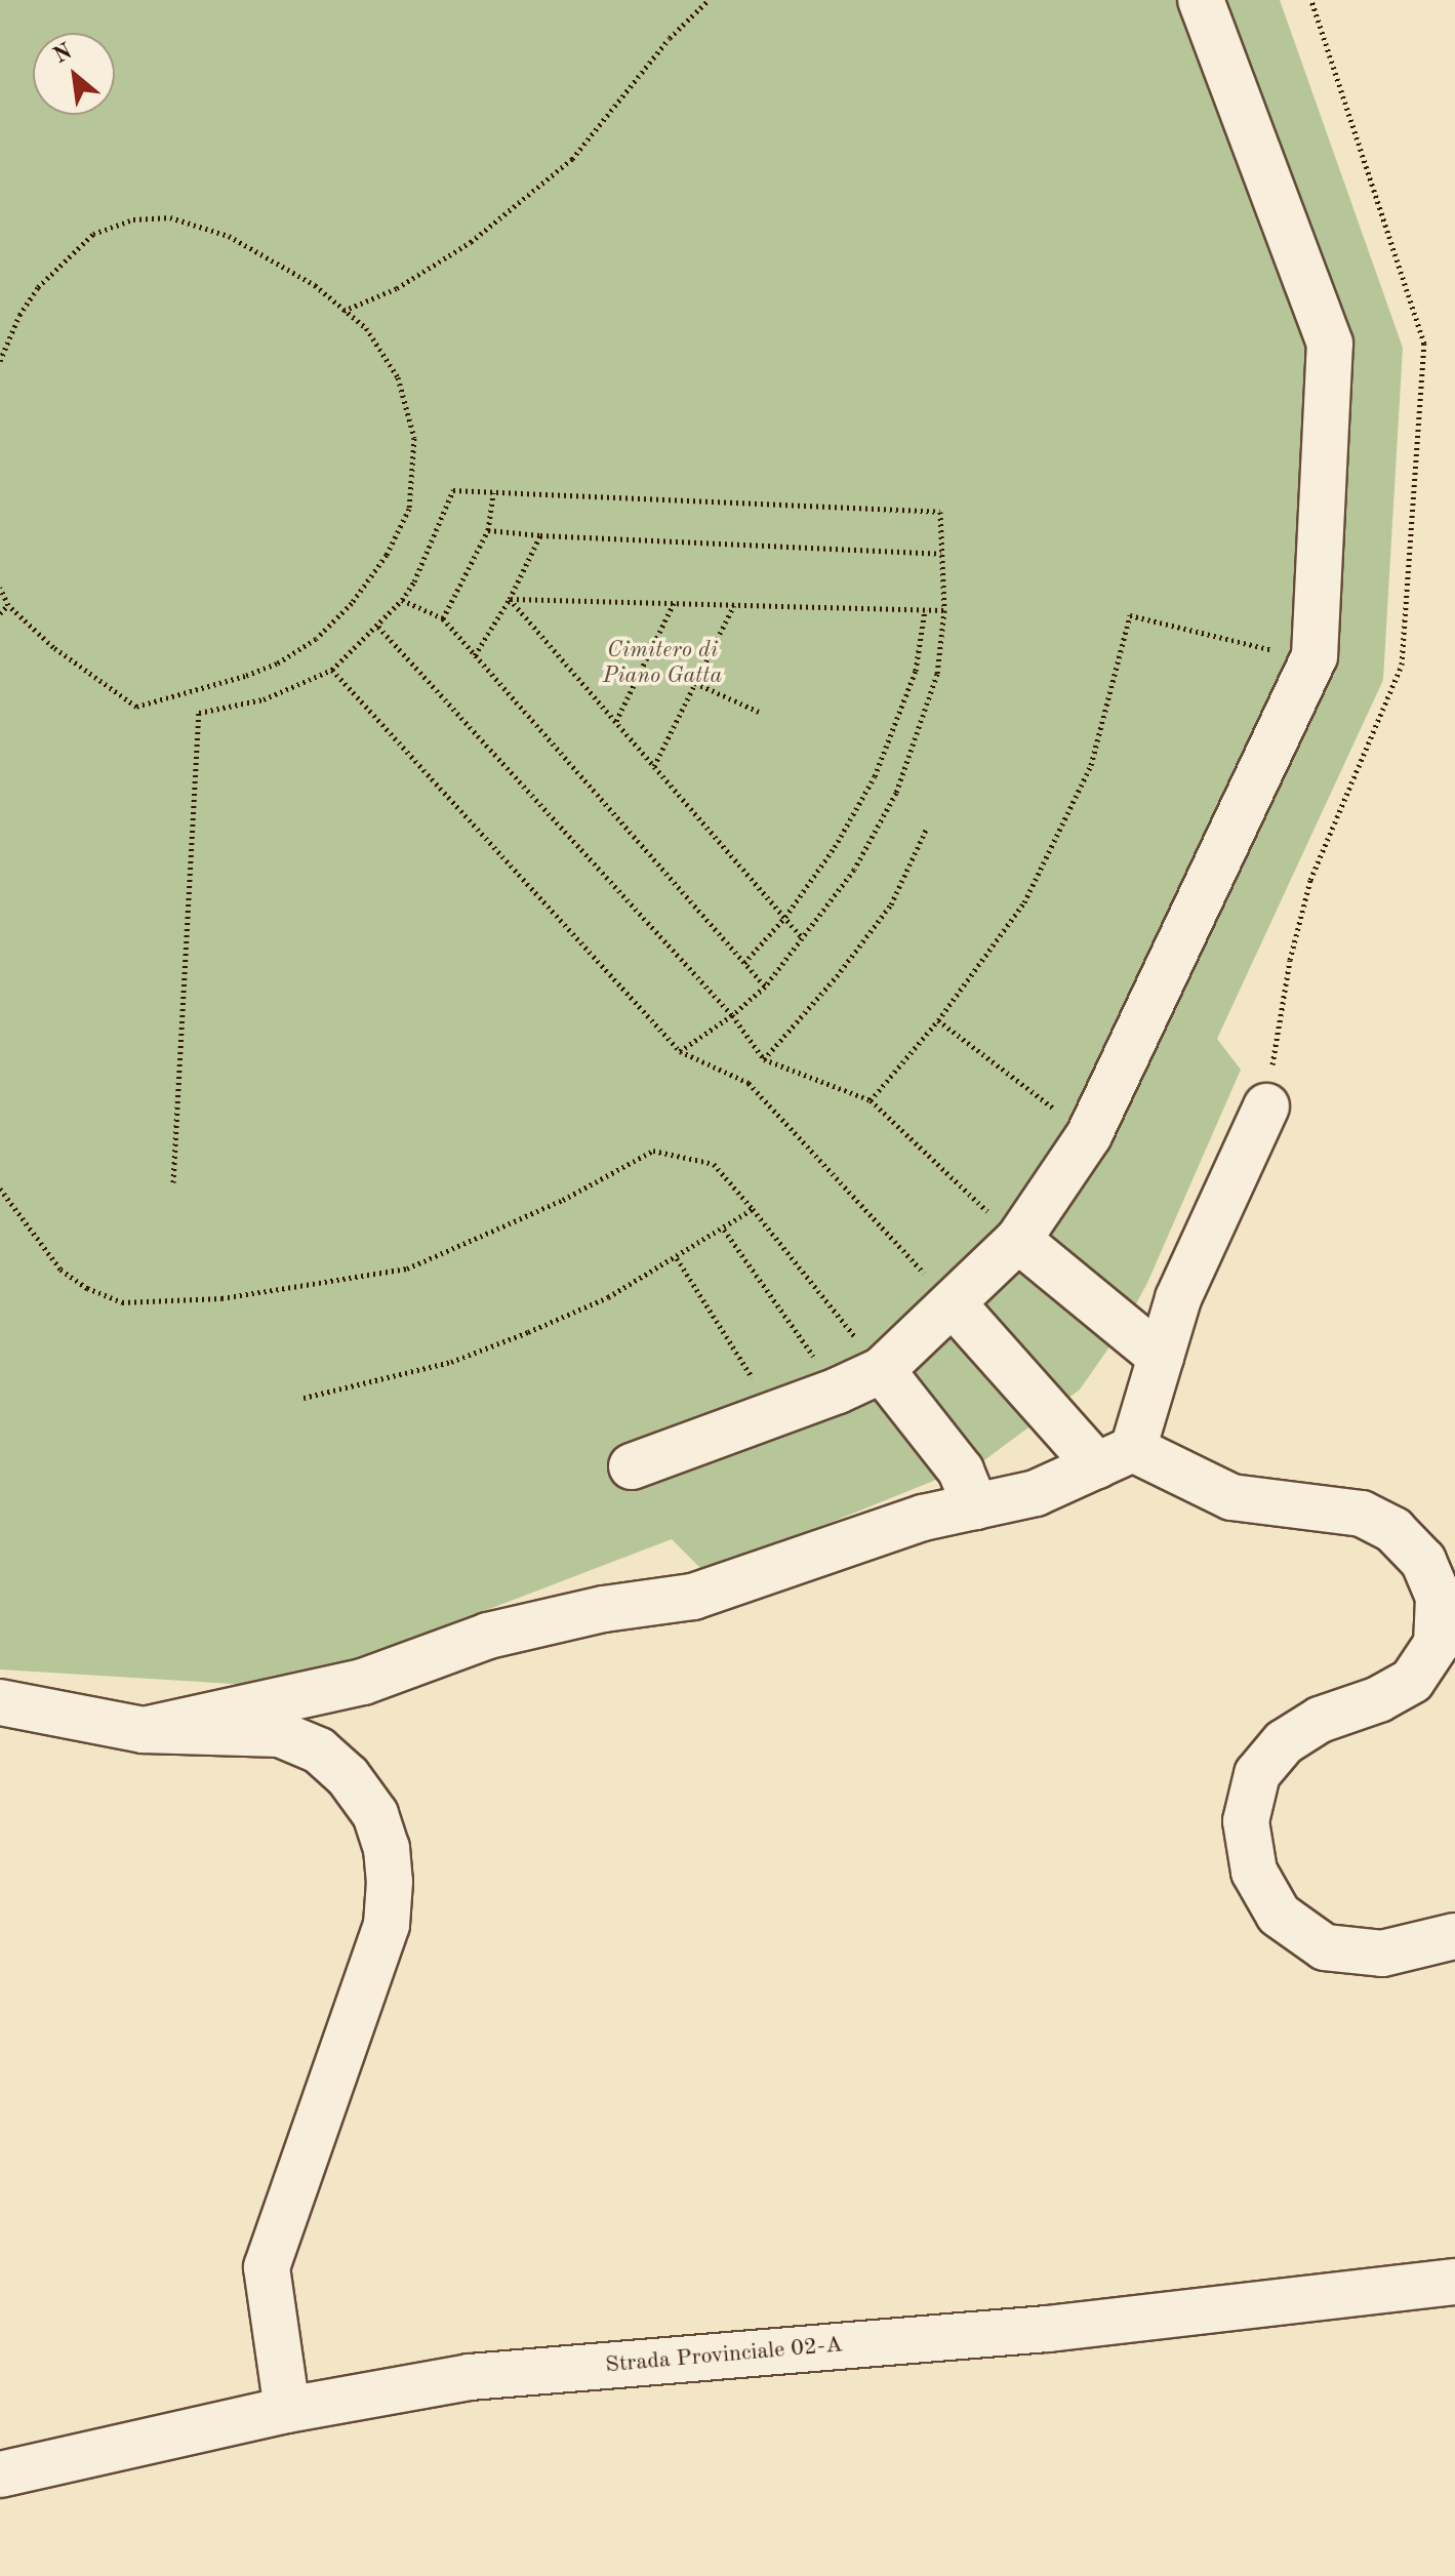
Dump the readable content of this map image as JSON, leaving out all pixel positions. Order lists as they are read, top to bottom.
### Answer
{
  "streets": {
    "street": ["Strada Provinciale 02-A"]
  },
  "parks": ["Cimitero di Piano Gatta"],
  "north": "top left"
}
